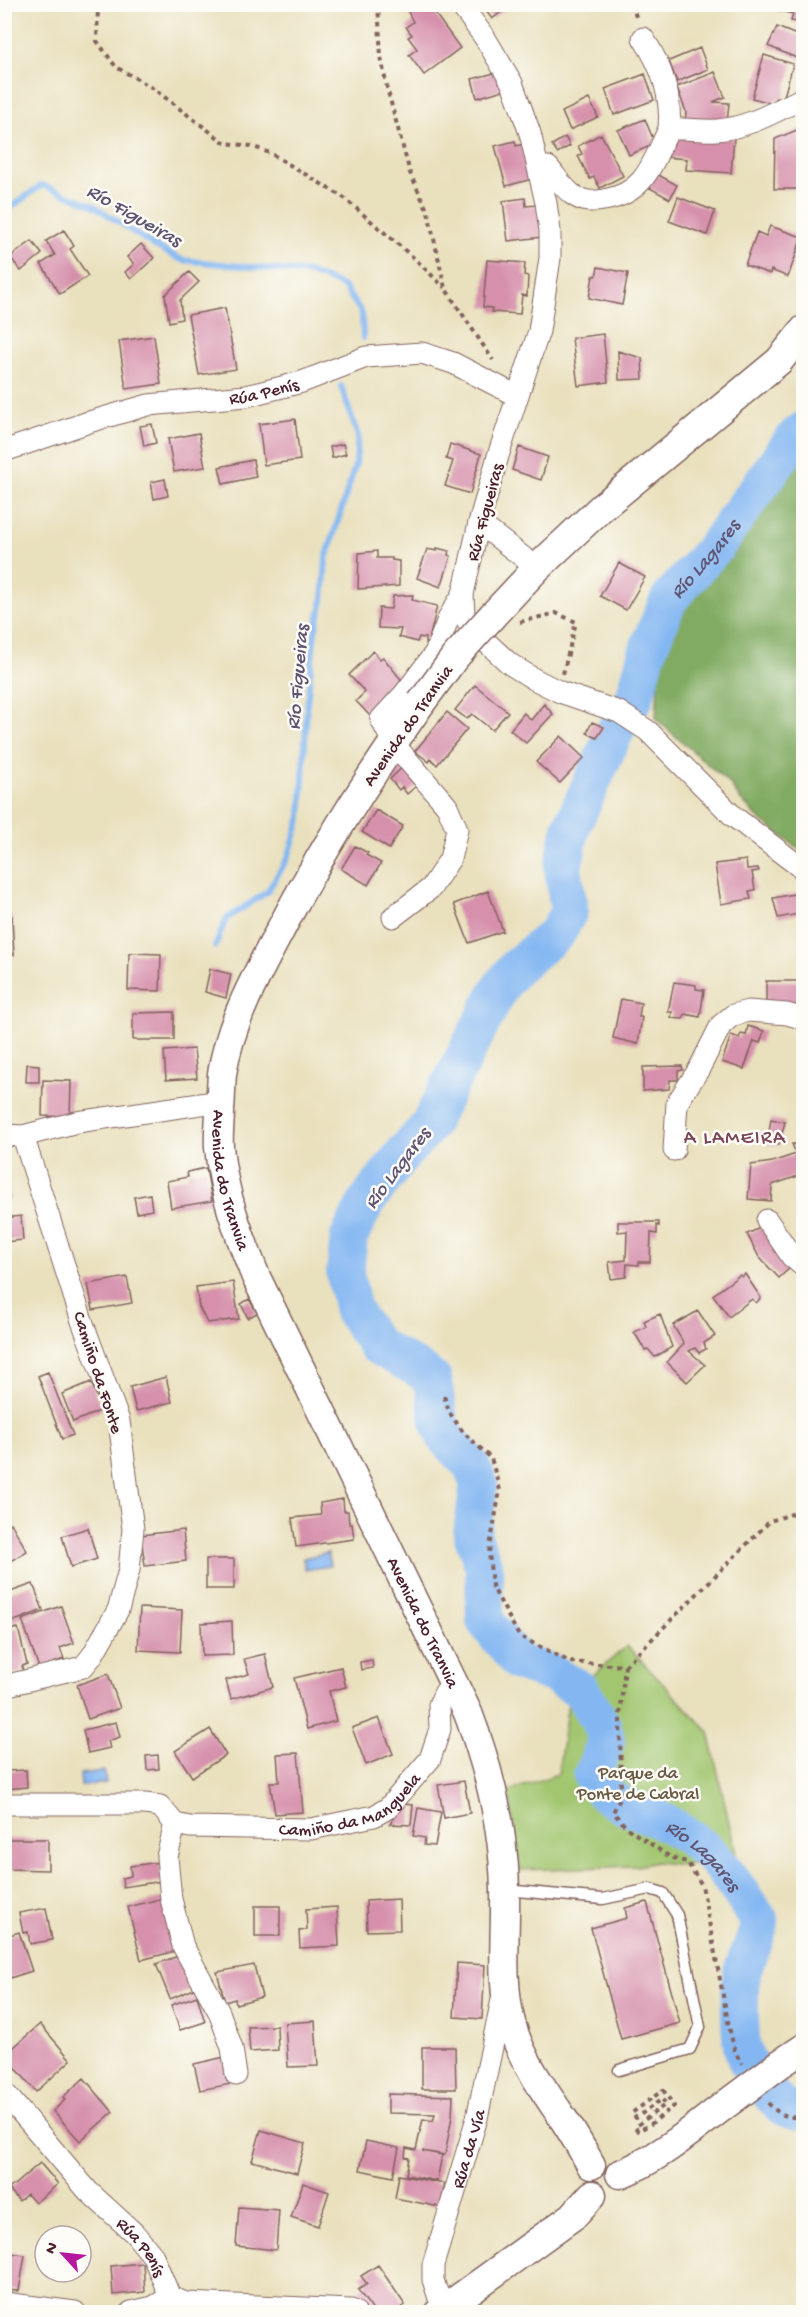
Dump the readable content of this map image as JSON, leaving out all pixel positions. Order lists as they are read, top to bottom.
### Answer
{
  "streets": {
    "main road": ["Avenida do Tranvia"],
    "street": [
      "Rúa Penís",
      "Rúa Figueiras",
      "Camiño da Fonte",
      "Camiño da Manguela",
      "Rúa da Vía"
    ]
  },
  "crossings": [
    ["Rúa Penís", "Rúa Figueiras"],
    ["Avenida do Tranvia", "Camiño da Manguela"],
    ["Avenida do Tranvia", "Rúa da Vía"]
  ],
  "districts": ["A LAMEIRA"],
  "water": ["Río Figueiras", "Río Lagares"],
  "parks": ["Parque da Ponte de Cabral"],
  "north": "top left"
}
